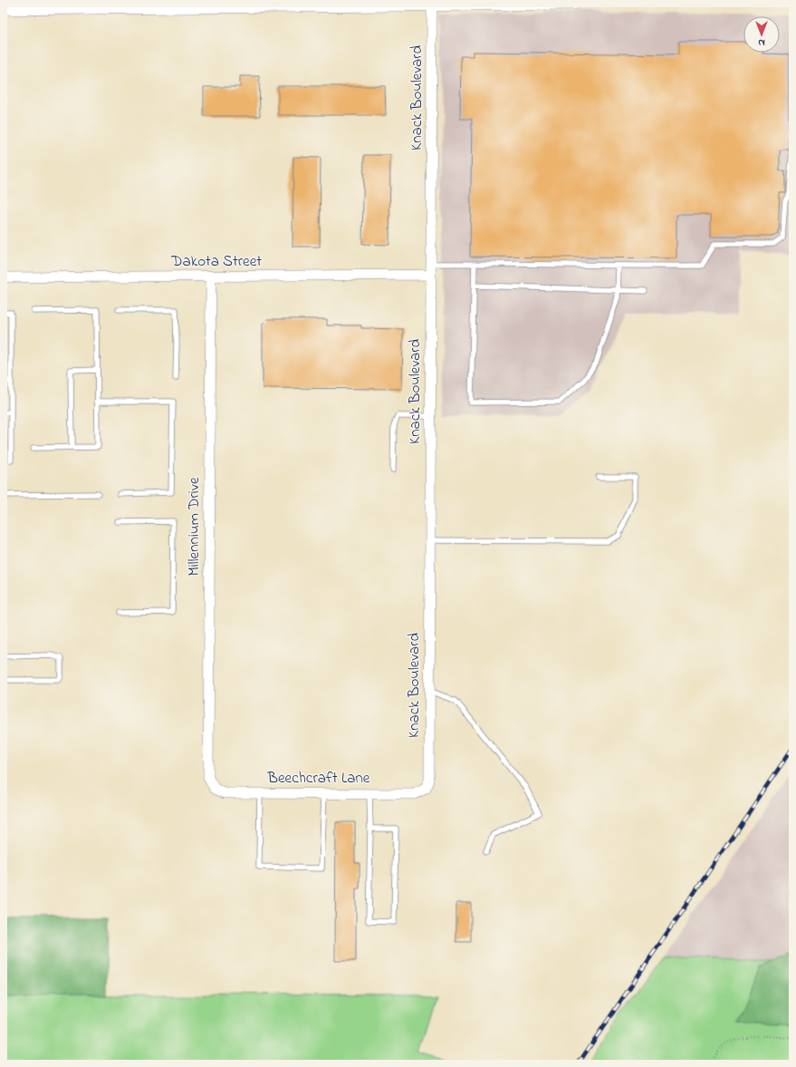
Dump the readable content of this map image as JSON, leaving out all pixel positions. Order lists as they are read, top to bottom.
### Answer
{
  "streets": {
    "street": [
      "Knack Boulevard",
      "Dakota Street",
      "Millennium Drive",
      "Beechcraft Lane"
    ]
  },
  "crossings": [
    ["Knack Boulevard", "Dakota Street"],
    ["Knack Boulevard", "Beechcraft Lane"],
    ["Dakota Street", "Millennium Drive"],
    ["Millennium Drive", "Beechcraft Lane"]
  ],
  "north": "bottom"
}
